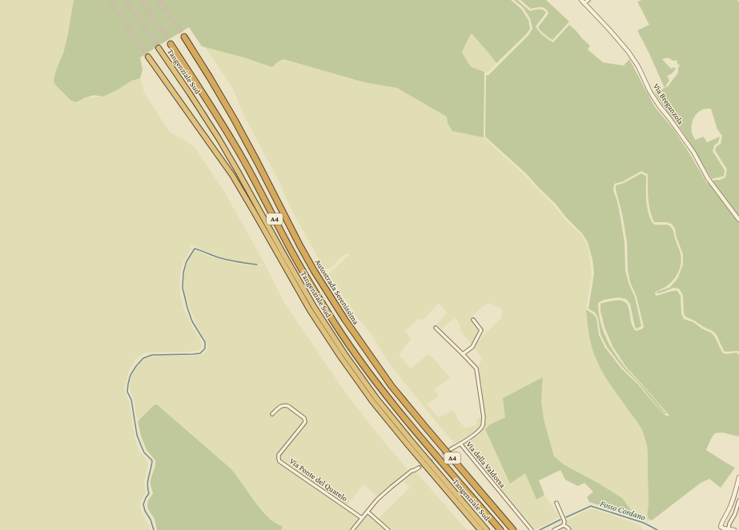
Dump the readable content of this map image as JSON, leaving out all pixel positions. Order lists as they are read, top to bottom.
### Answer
{
  "streets": {
    "highway": ["Tangenziale Sud", "A4", "Autostrada Serenissima"],
    "street": ["Via Breganzola", "Via della Valdorsa", "Via Ponte del Quarelo"]
  },
  "water": ["Fosso Cordano"]
}
